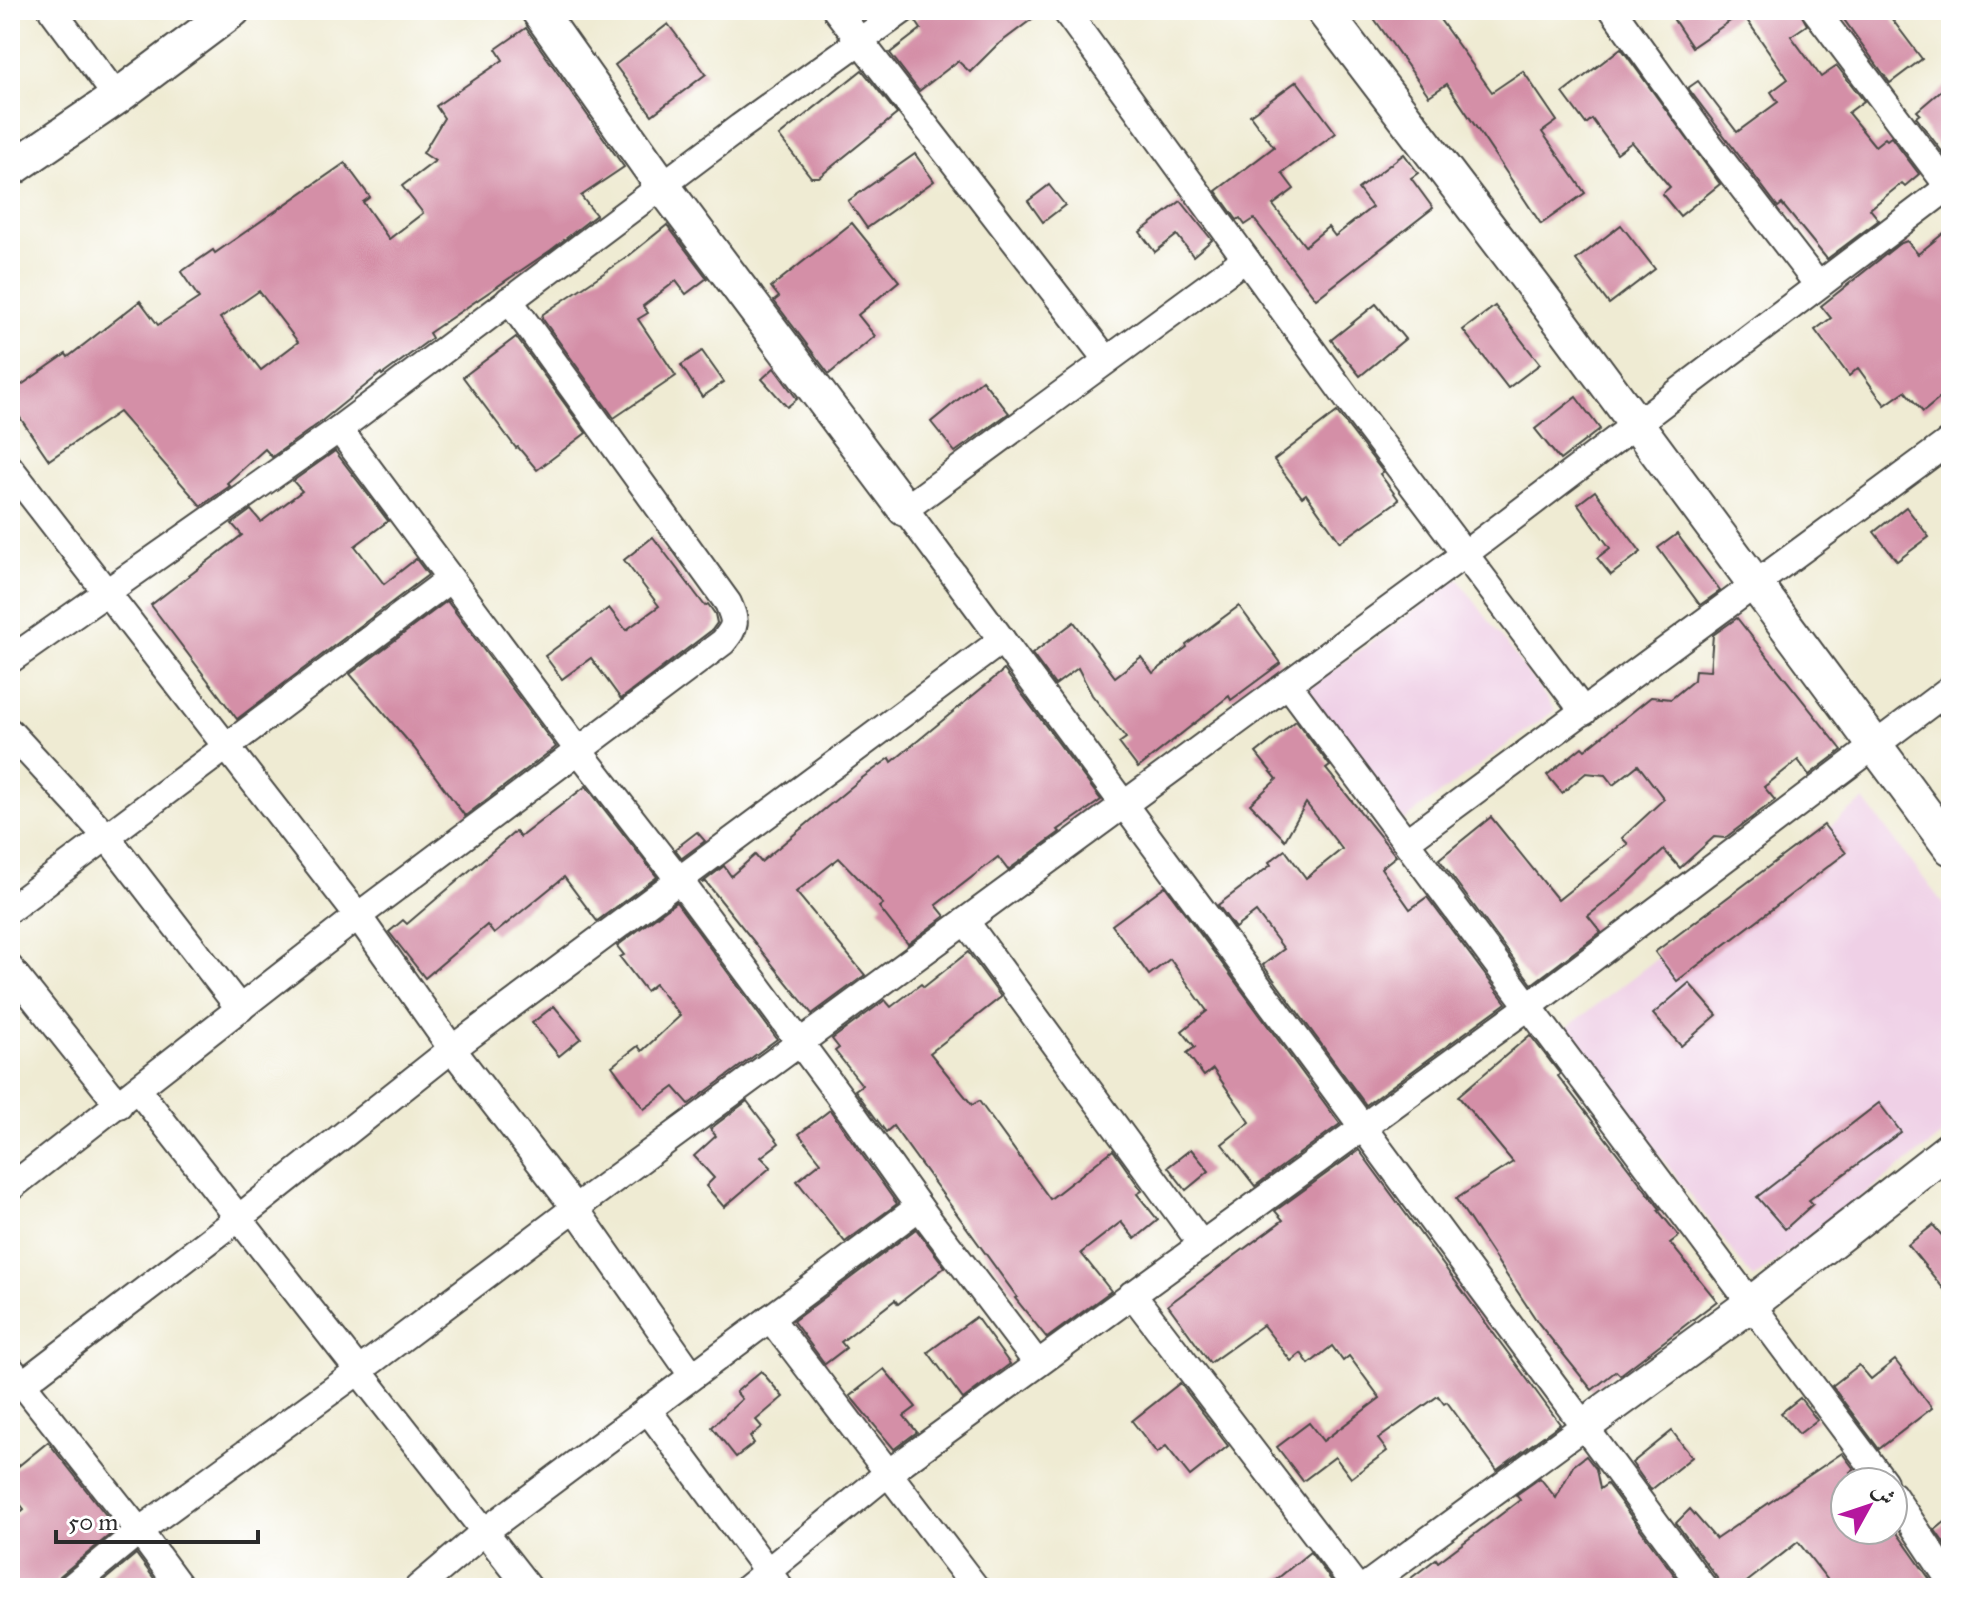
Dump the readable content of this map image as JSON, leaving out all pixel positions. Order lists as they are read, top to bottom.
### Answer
{
  "scale_bar": "50 m",
  "north": "top right"
}
